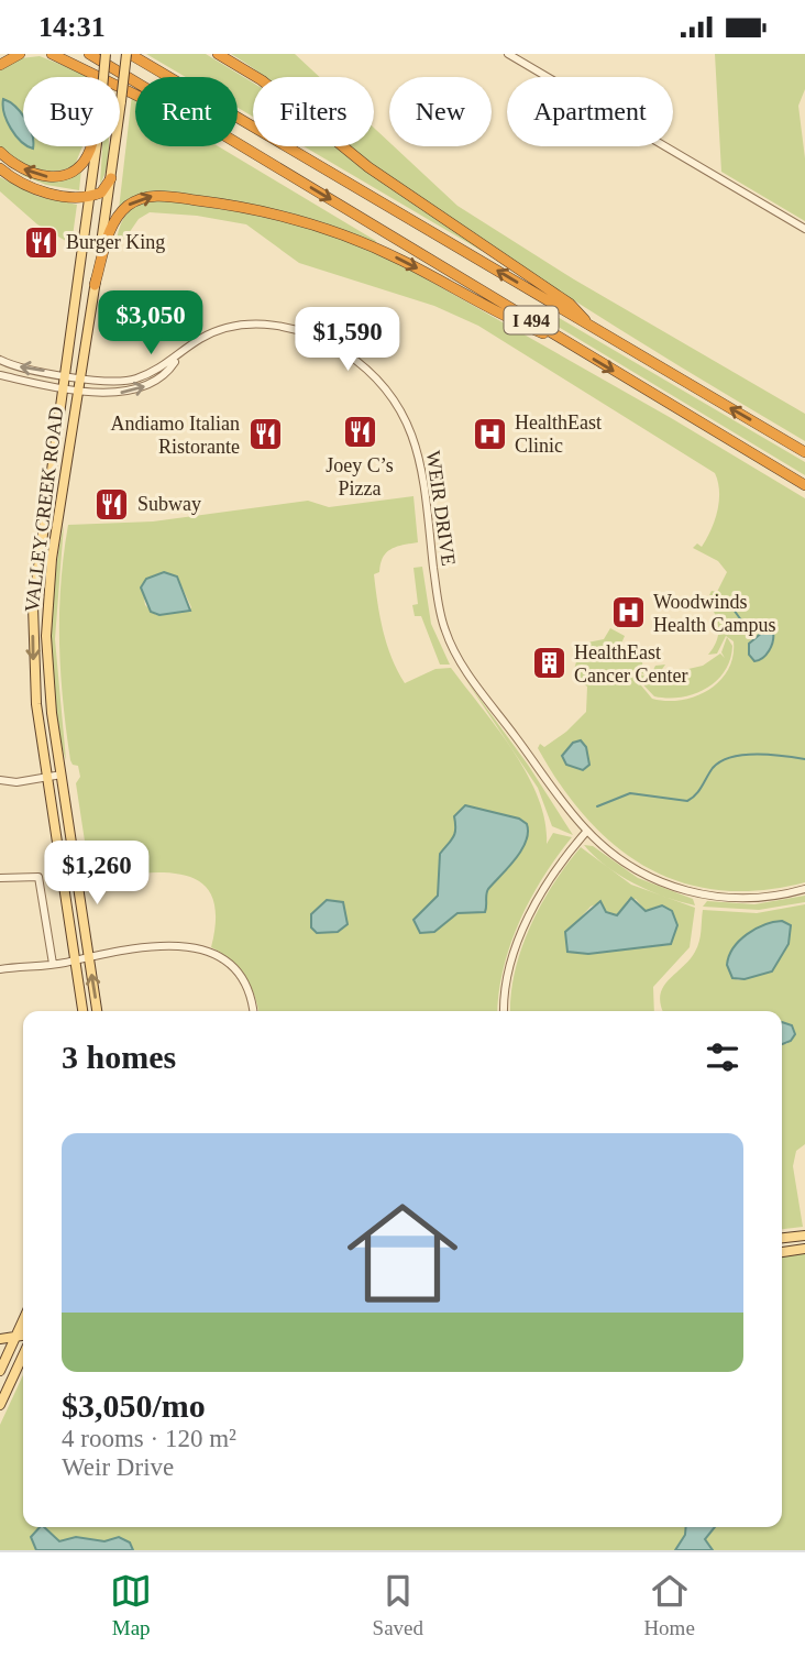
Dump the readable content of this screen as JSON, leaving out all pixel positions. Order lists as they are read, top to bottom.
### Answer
{
  "streets": {
    "highway": ["I 494"],
    "main road": ["VALLEY CREEK ROAD"],
    "street": ["WEIR DRIVE"]
  },
  "crossings": [
    ["I 494", "VALLEY CREEK ROAD"],
    ["WEIR DRIVE", "VALLEY CREEK ROAD"]
  ],
  "places": {
    "restaurant": [
      "Burger King",
      "Joey C’s Pizza",
      "Andiamo Italian Ristorante",
      "Subway"
    ],
    "hospital": ["HealthEast Clinic", "Woodwinds Health Campus"],
    "building": ["HealthEast Cancer Center"]
  },
  "page": {
    "status": "14:31",
    "chip": [
      "Buy",
      "Rent",
      "Filters",
      "New",
      "Apartment"
    ],
    "price": ["$3,050", "$1,590", "$1,260"],
    "heading": "3 homes",
    "list": [
      {
        "name": "$3,050/mo",
        "note": "4 rooms · 120 m² · Weir Drive"
      }
    ],
    "tabs": ["Map", "Saved", "Home"]
  }
}
